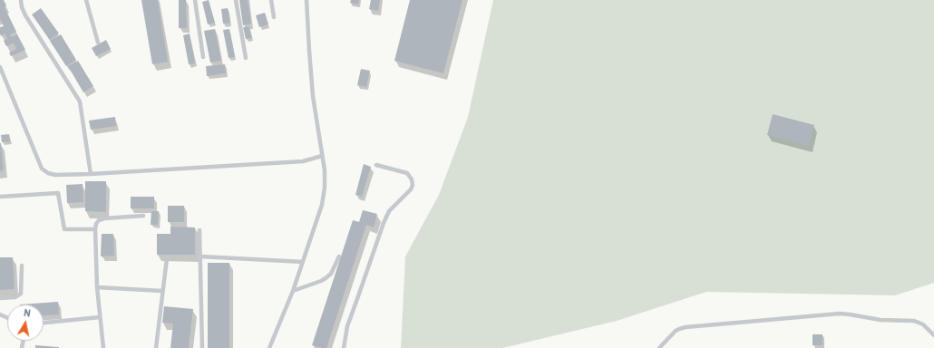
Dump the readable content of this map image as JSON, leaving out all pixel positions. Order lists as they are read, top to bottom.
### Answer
{
  "north": "top"
}
